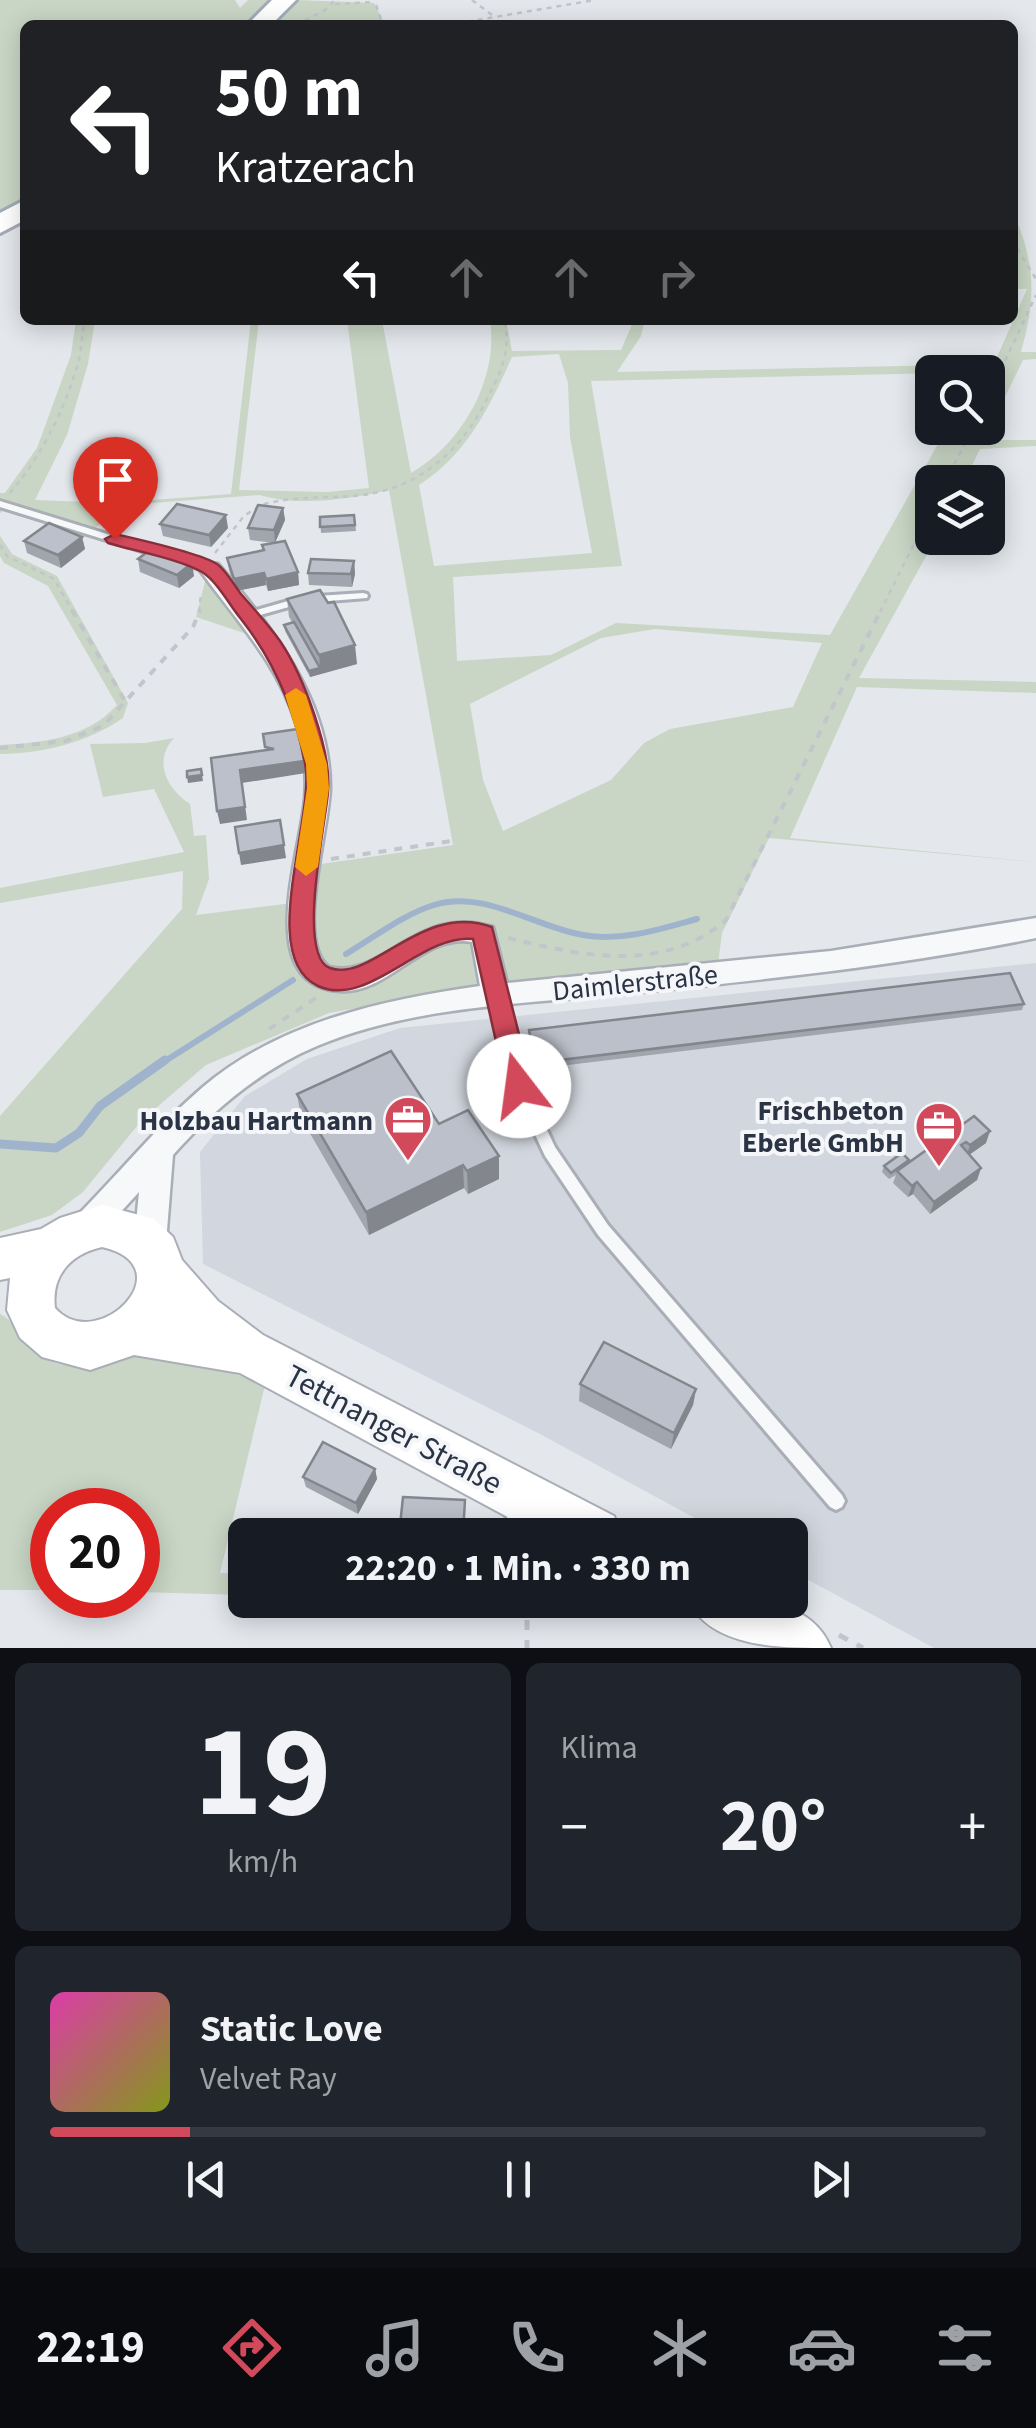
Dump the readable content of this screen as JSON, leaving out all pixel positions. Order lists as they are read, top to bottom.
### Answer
{
  "streets": {
    "main road": ["Tettnanger Straße"],
    "street": ["Daimlerstraße"]
  },
  "crossings": [
    ["Daimlerstraße", "Tettnanger Straße"]
  ],
  "places": {
    "office": ["Holzbau Hartmann", "Frischbeton Eberle GmbH"]
  },
  "page": {
    "turn": ["50 m", "Kratzerach"],
    "limit": "20",
    "trip": "22:20 · 1 Min. · 330 m",
    "tile": [
      ["19", "km/h"],
      "Klima"
    ],
    "heat": ["−", "20°", "+"],
    "song": ["Static Love", "Velvet Ray"],
    "tabs": "22:19"
  }
}
